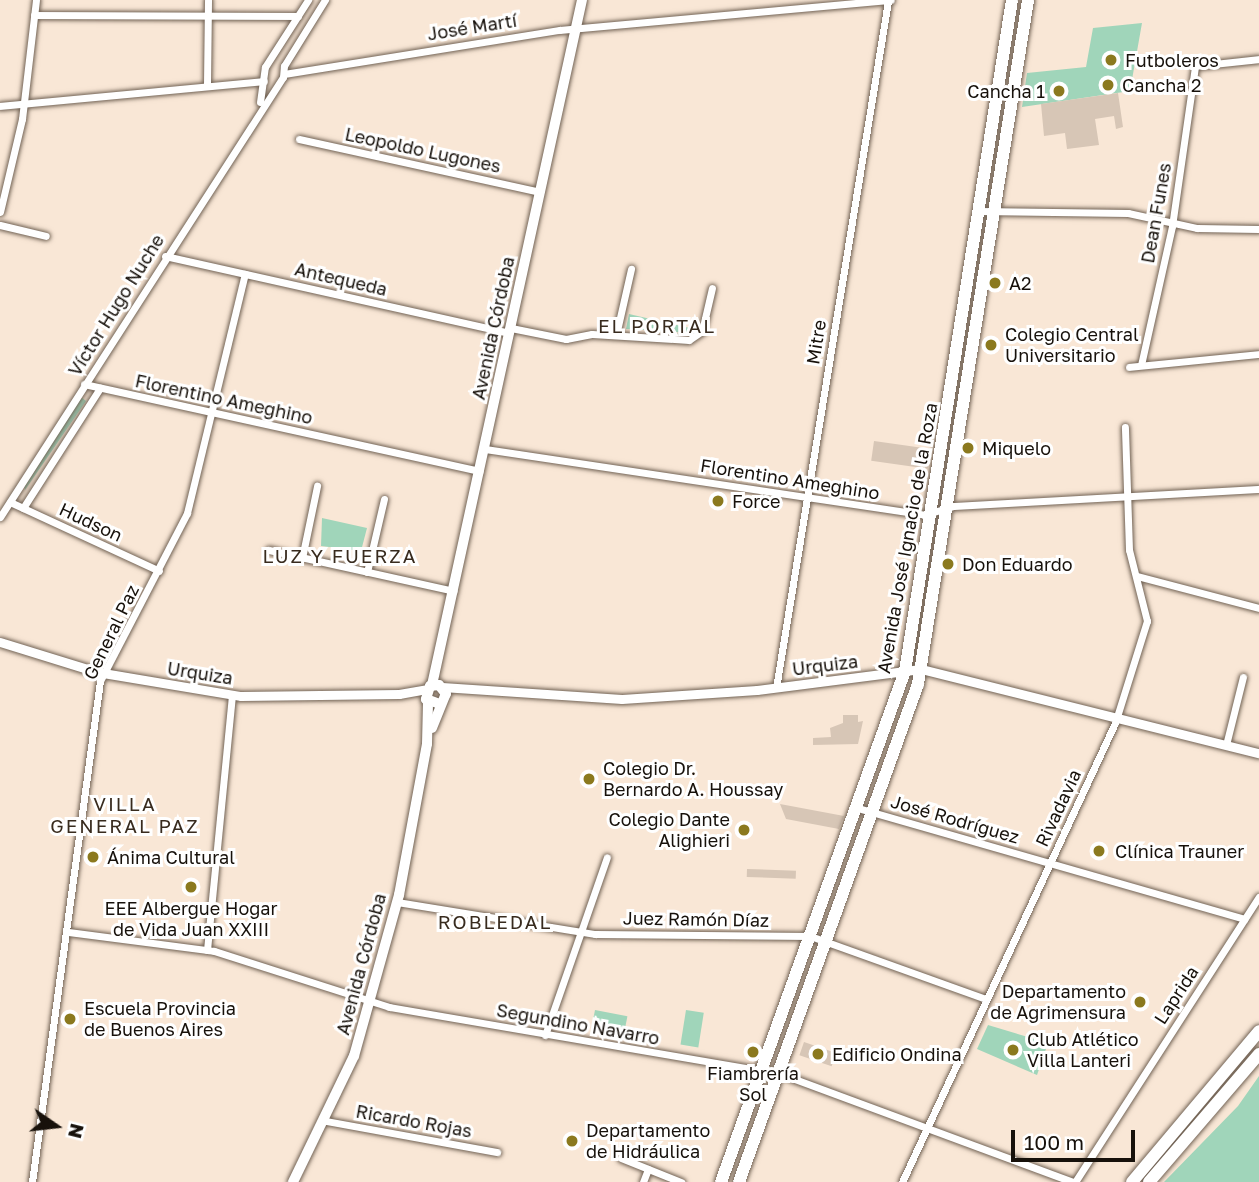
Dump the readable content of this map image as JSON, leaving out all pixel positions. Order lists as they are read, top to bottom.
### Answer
{
  "streets": {
    "main road": ["Avenida Córdoba", "Avenida José Ignacio de la Roza"],
    "street": [
      "José Martí",
      "Leopoldo Lugones",
      "Dean Funes",
      "Antequeda",
      "Víctor Hugo Nuche",
      "Mitre",
      "Florentino Ameghino",
      "Hudson",
      "General Paz",
      "Urquiza",
      "Rivadavia",
      "José Rodríguez",
      "Juez Ramón Díaz",
      "Laprida",
      "Segundino Navarro",
      "Ricardo Rojas"
    ]
  },
  "crossings": [
    ["José Martí", "Víctor Hugo Nuche"],
    ["José Martí", "Avenida Córdoba"],
    ["José Martí", "Mitre"],
    ["Leopoldo Lugones", "Avenida Córdoba"],
    ["Antequeda", "Víctor Hugo Nuche"],
    ["Antequeda", "Avenida Córdoba"],
    ["Antequeda", "General Paz"],
    ["Víctor Hugo Nuche", "Florentino Ameghino"],
    ["Víctor Hugo Nuche", "Hudson"],
    ["Avenida Córdoba", "Florentino Ameghino"],
    ["Avenida Córdoba", "Urquiza"],
    ["Avenida Córdoba", "Juez Ramón Díaz"],
    ["Avenida Córdoba", "Segundino Navarro"],
    ["Avenida Córdoba", "Ricardo Rojas"],
    ["Mitre", "Florentino Ameghino"],
    ["Mitre", "Urquiza"],
    ["Florentino Ameghino", "Avenida José Ignacio de la Roza"],
    ["Florentino Ameghino", "General Paz"],
    ["Florentino Ameghino", "Rivadavia"],
    ["Hudson", "General Paz"],
    ["Avenida José Ignacio de la Roza", "Urquiza"],
    ["Avenida José Ignacio de la Roza", "José Rodríguez"],
    ["Avenida José Ignacio de la Roza", "Juez Ramón Díaz"],
    ["Avenida José Ignacio de la Roza", "Segundino Navarro"],
    ["General Paz", "Urquiza"],
    ["General Paz", "Segundino Navarro"],
    ["Urquiza", "Rivadavia"],
    ["Rivadavia", "José Rodríguez"],
    ["Rivadavia", "Juez Ramón Díaz"],
    ["Rivadavia", "Segundino Navarro"],
    ["José Rodríguez", "Laprida"],
    ["Laprida", "Segundino Navarro"]
  ],
  "districts": [
    "EL PORTAL",
    "LUZ Y FUERZA",
    "VILLA GENERAL PAZ",
    "ROBLEDAL"
  ],
  "places": [
    "Futboleros",
    "Cancha 2",
    "Cancha 1",
    "A2",
    "Colegio Central Universitario",
    "Miquelo",
    "Force",
    "Don Eduardo",
    "Colegio Dr. Bernardo A. Houssay",
    "Colegio Dante Alighieri",
    "Clínica Trauner",
    "Ánima Cultural",
    "EEE Albergue Hogar de Vida Juan XXIII",
    "Departamento de Agrimensura",
    "Escuela Provincia de Buenos Aires",
    "Club Atlético Villa Lanteri",
    "Fiambrería Sol",
    "Edificio Ondina",
    "Departamento de Hidráulica"
  ],
  "scale_bar": "100 m",
  "north": "right"
}
